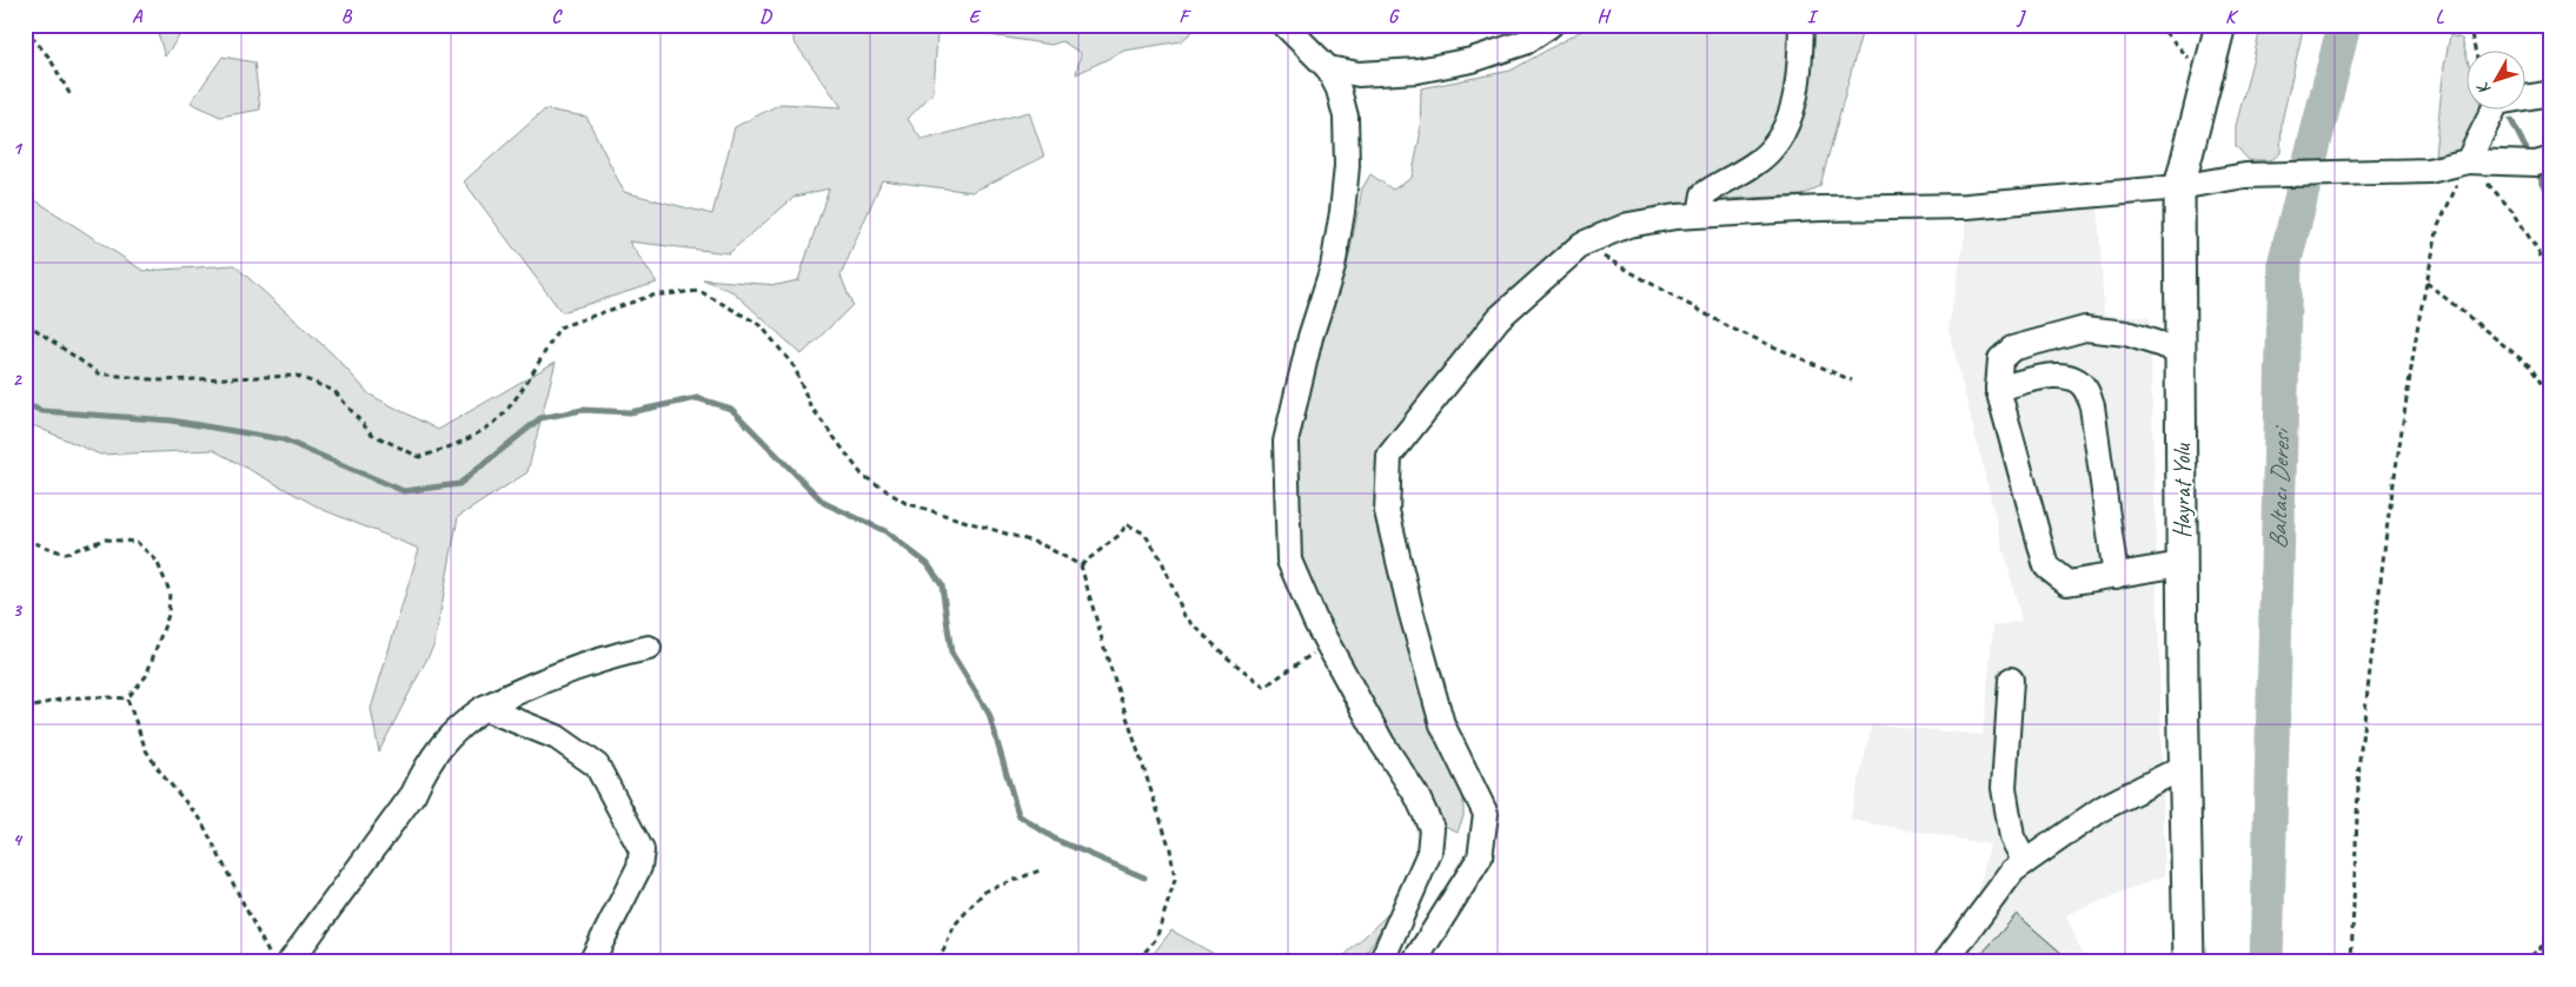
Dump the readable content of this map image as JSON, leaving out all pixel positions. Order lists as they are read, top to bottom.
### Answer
{
  "streets": {
    "main road": ["Hayrat Yolu"]
  },
  "water": ["Baltacı Deresi"],
  "north": "bottom left",
  "grid": {
    "columns": [
      "A",
      "B",
      "C",
      "D",
      "E",
      "F",
      "G",
      "H",
      "I",
      "J",
      "K",
      "L"
    ],
    "rows": [
      "1",
      "2",
      "3",
      "4"
    ]
  }
}
